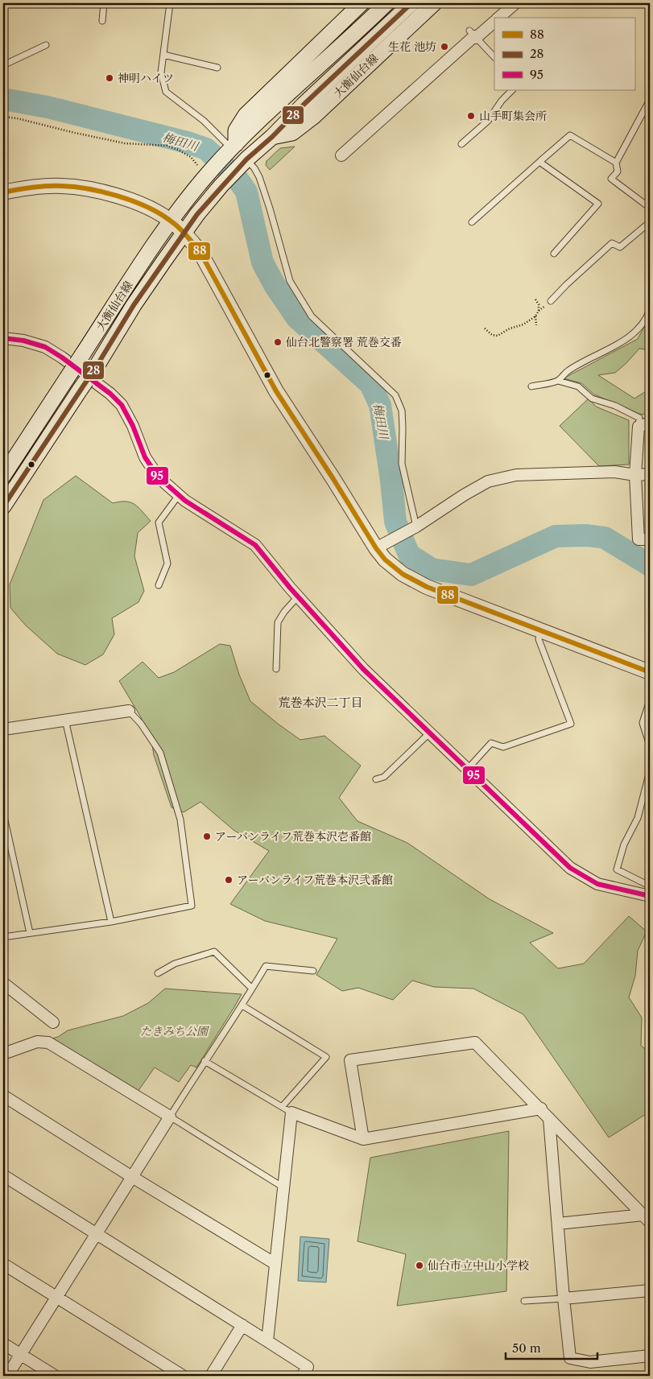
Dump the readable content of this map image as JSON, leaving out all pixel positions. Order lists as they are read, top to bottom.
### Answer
{
  "streets": {
    "main road": ["大衡仙台線"]
  },
  "districts": ["荒巻本沢二丁目"],
  "water": ["梅田川"],
  "parks": ["たきみち公園"],
  "places": [
    "生花 池坊",
    "神明ハイツ",
    "山手町集会所",
    "仙台北警察署 荒巻交番",
    "アーバンライフ荒巻本沢壱番館",
    "アーバンライフ荒巻本沢弐番館",
    "仙台市立中山小学校"
  ],
  "lines": ["transit line 28", "transit line 88", "transit line 95"],
  "legend": ["88", "28", "95"],
  "scale_bar": "50 m"
}
